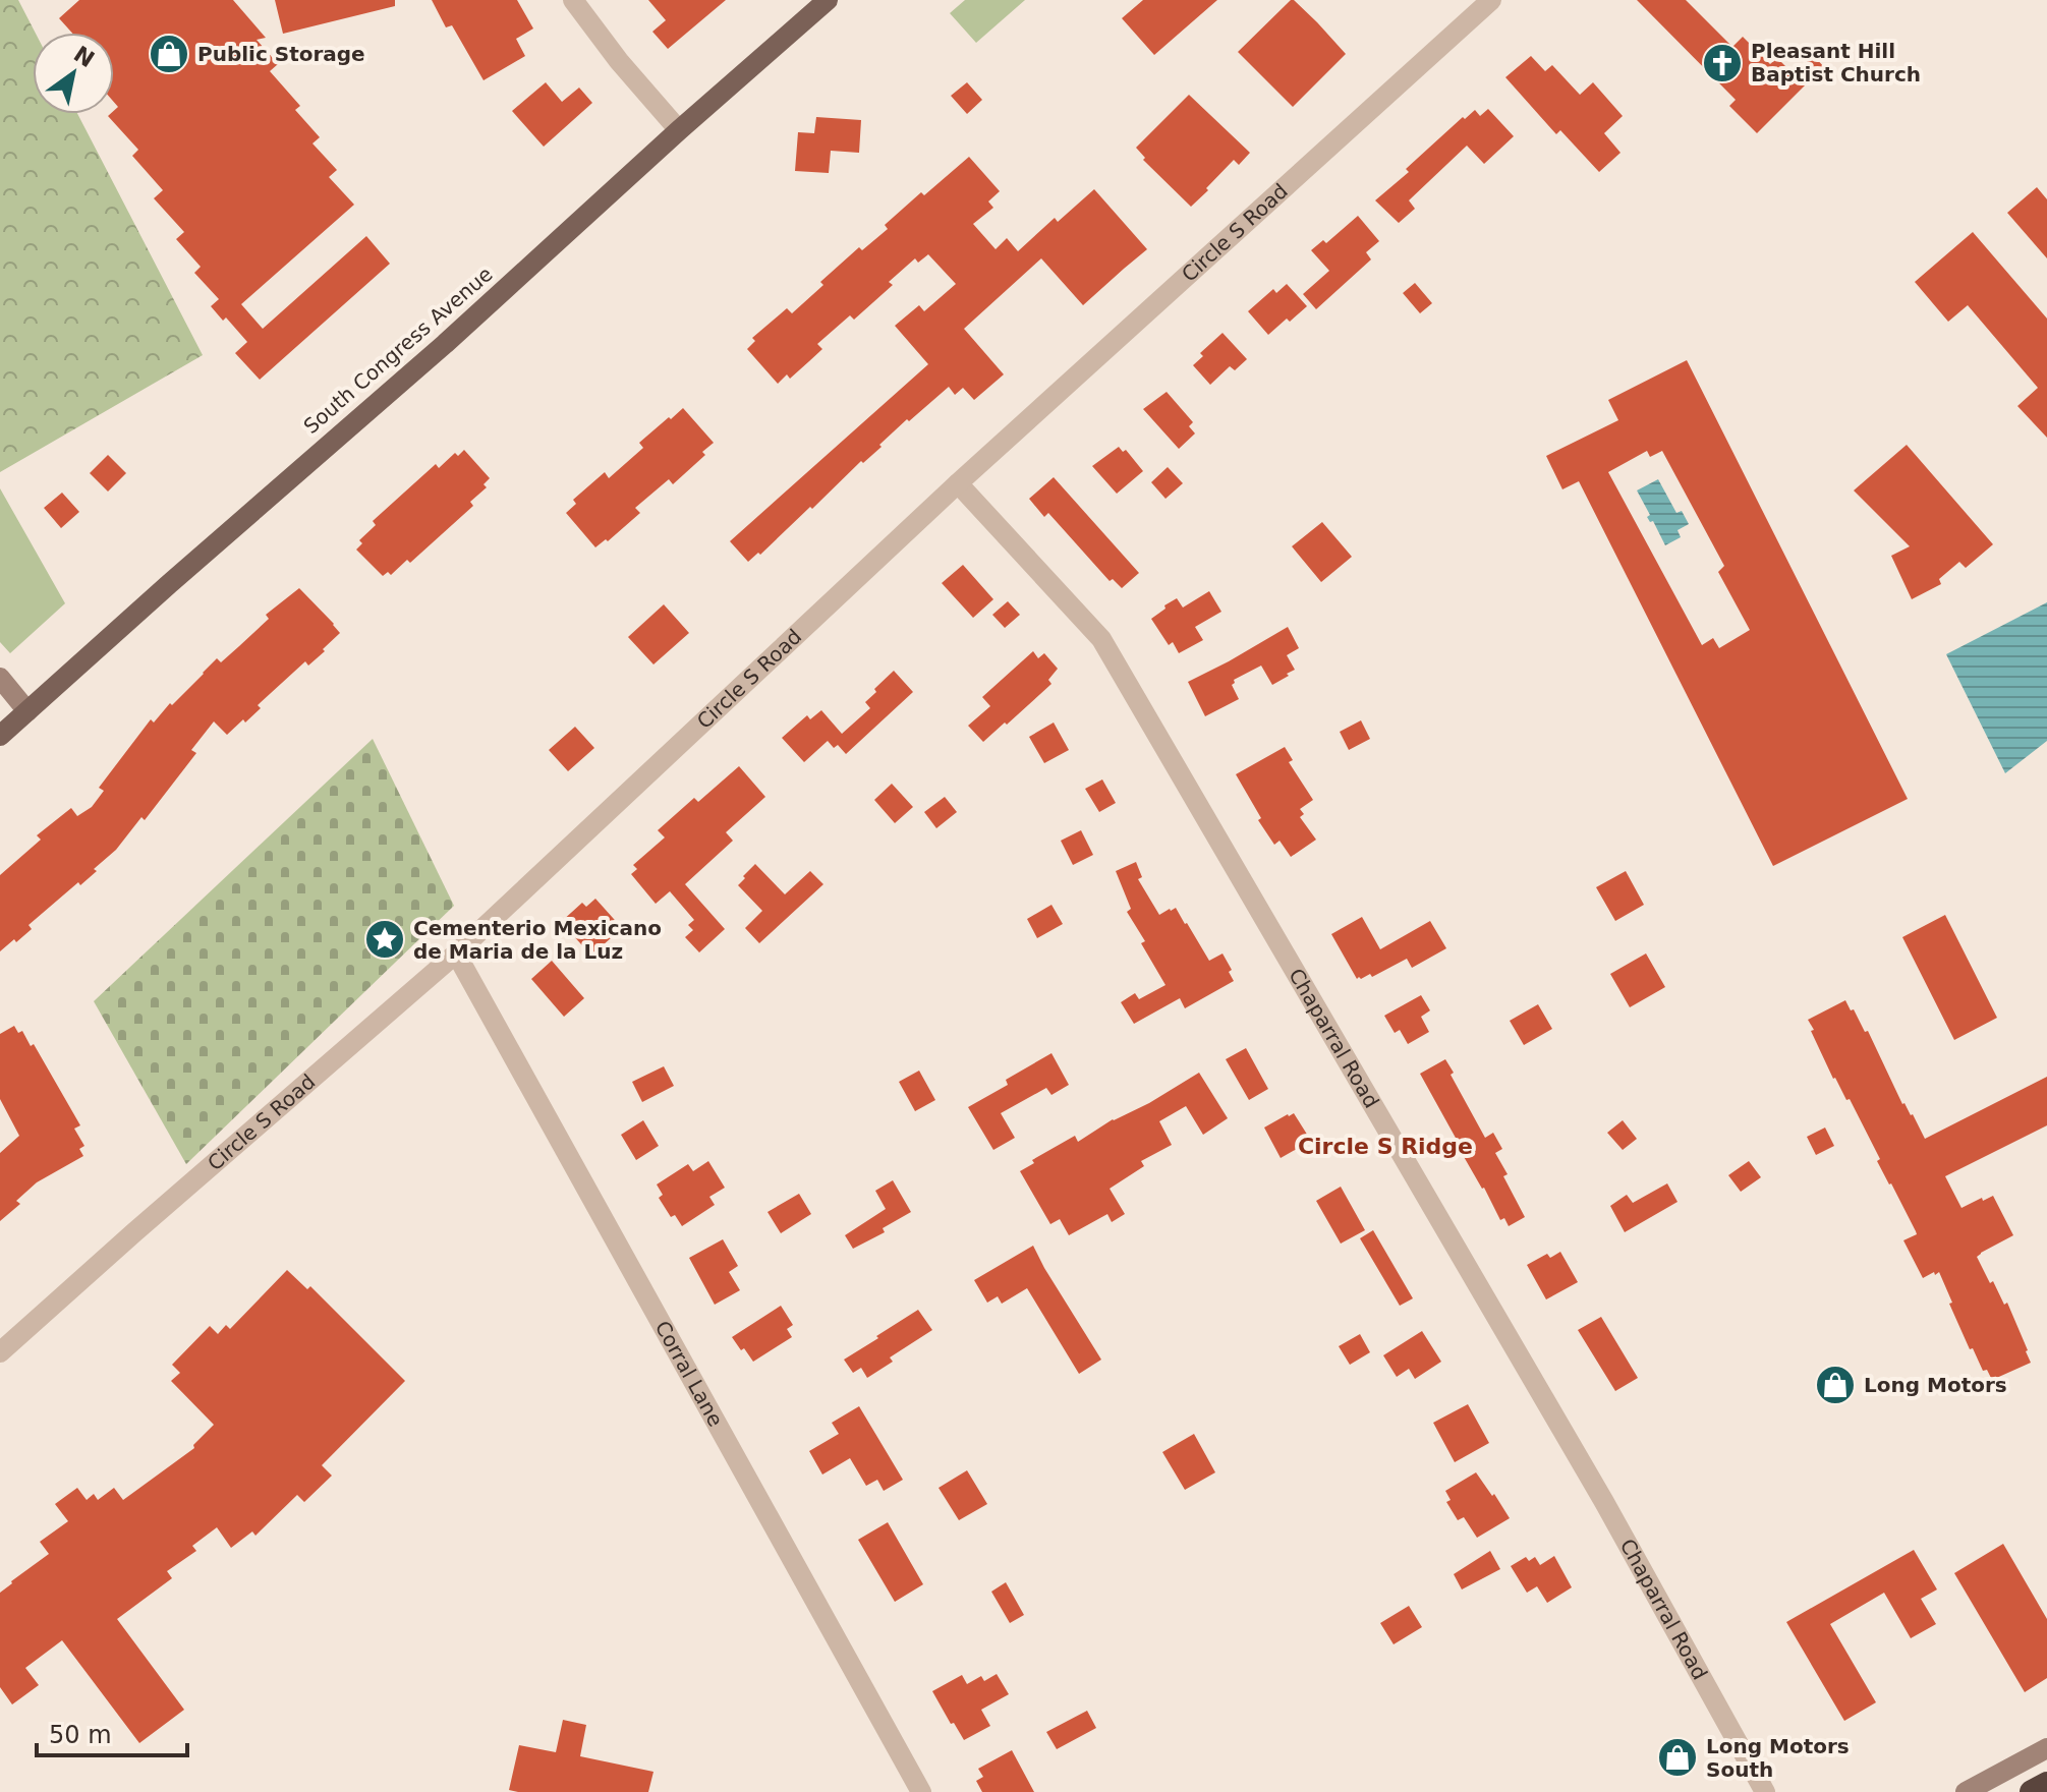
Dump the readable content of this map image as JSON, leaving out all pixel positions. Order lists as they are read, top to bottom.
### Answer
{
  "streets": {
    "main road": ["South Congress Avenue"],
    "street": ["Circle S Road", "Chaparral Road", "Corral Lane"]
  },
  "crossings": [
    ["Circle S Road", "Chaparral Road"],
    ["Circle S Road", "Corral Lane"]
  ],
  "districts": ["Circle S Ridge"],
  "places": {
    "shop": ["Public Storage", "Long Motors", "Long Motors South"],
    "church": ["Pleasant Hill Baptist Church"],
    "place": ["Cementerio Mexicano de Maria de la Luz"]
  },
  "scale_bar": "50 m",
  "north": "top right"
}
